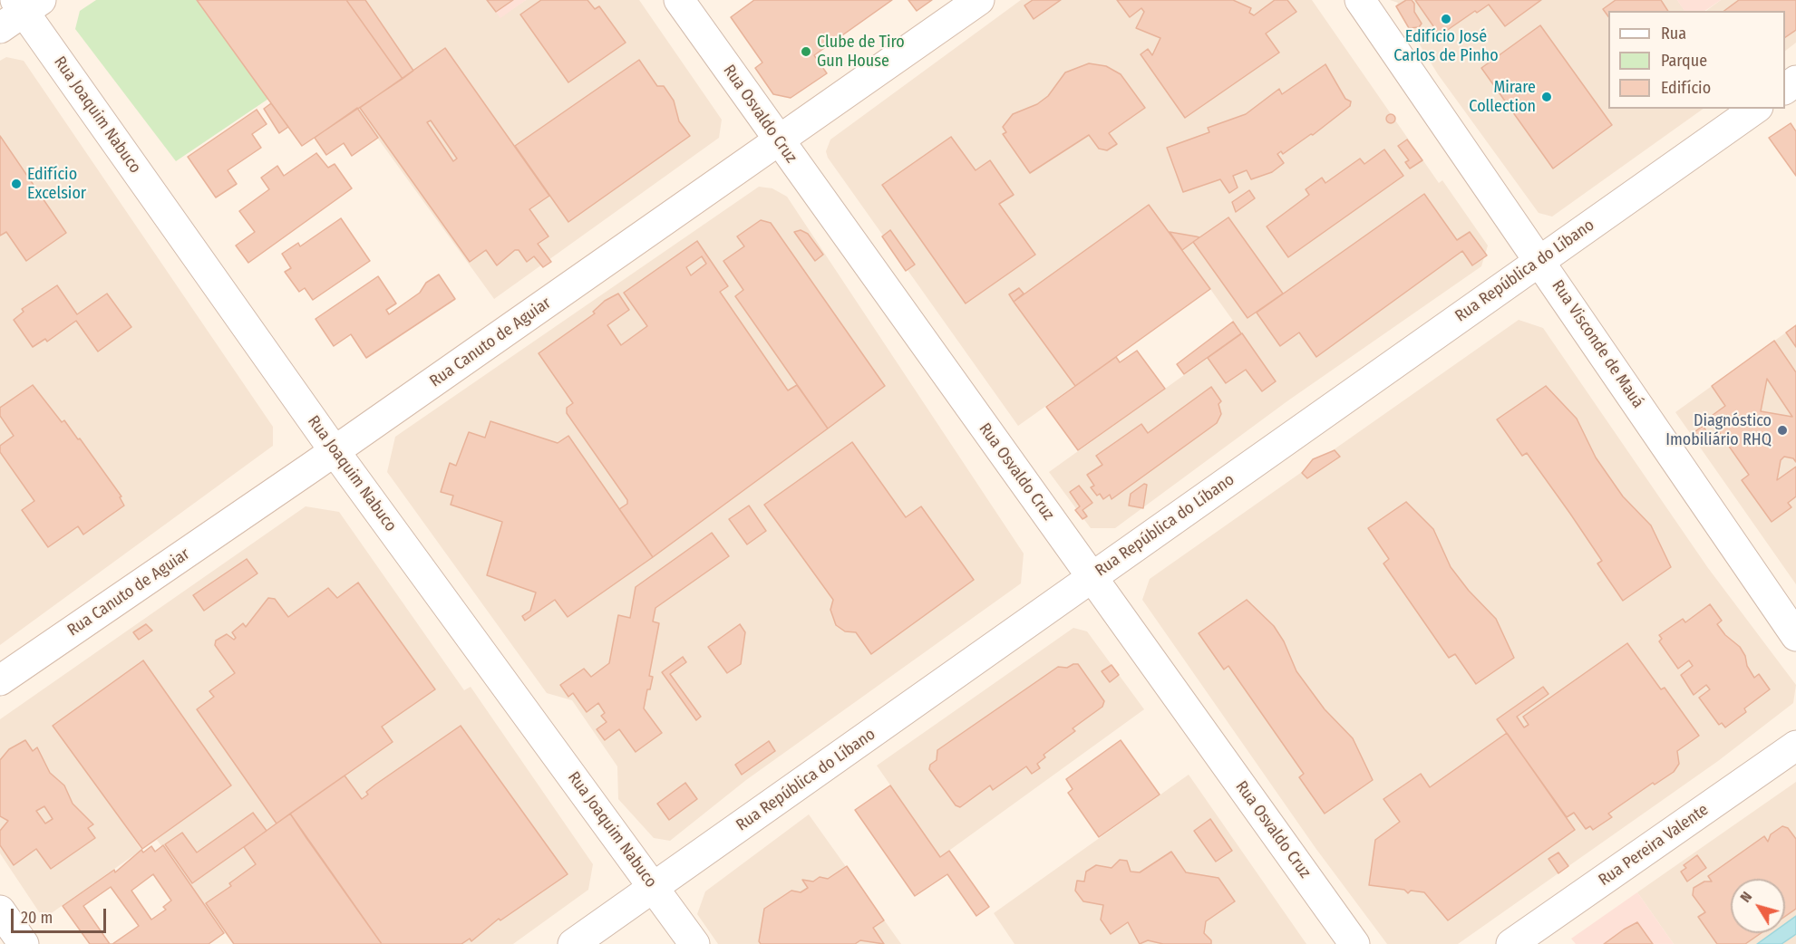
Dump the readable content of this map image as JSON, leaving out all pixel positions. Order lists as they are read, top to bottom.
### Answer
{
  "streets": {
    "street": [
      "Rua Osvaldo Cruz",
      "Rua Joaquim Nabuco",
      "Rua República do Líbano",
      "Rua Canuto de Aguiar",
      "Rua Visconde de Mauá",
      "Rua Pereira Valente"
    ]
  },
  "crossings": [
    ["Rua Osvaldo Cruz", "Rua República do Líbano"],
    ["Rua Osvaldo Cruz", "Rua Canuto de Aguiar"],
    ["Rua Joaquim Nabuco", "Rua República do Líbano"],
    ["Rua Joaquim Nabuco", "Rua Canuto de Aguiar"],
    ["Rua República do Líbano", "Rua Visconde de Mauá"]
  ],
  "places": [
    "Edifício José Carlos de Pinho",
    "Clube de Tiro Gun House",
    "Mirare Collection",
    "Edifício Excelsior",
    "Diagnóstico Imobiliário RHQ"
  ],
  "legend": ["Rua", "Parque", "Edifício"],
  "scale_bar": "20 m",
  "north": "top left"
}
